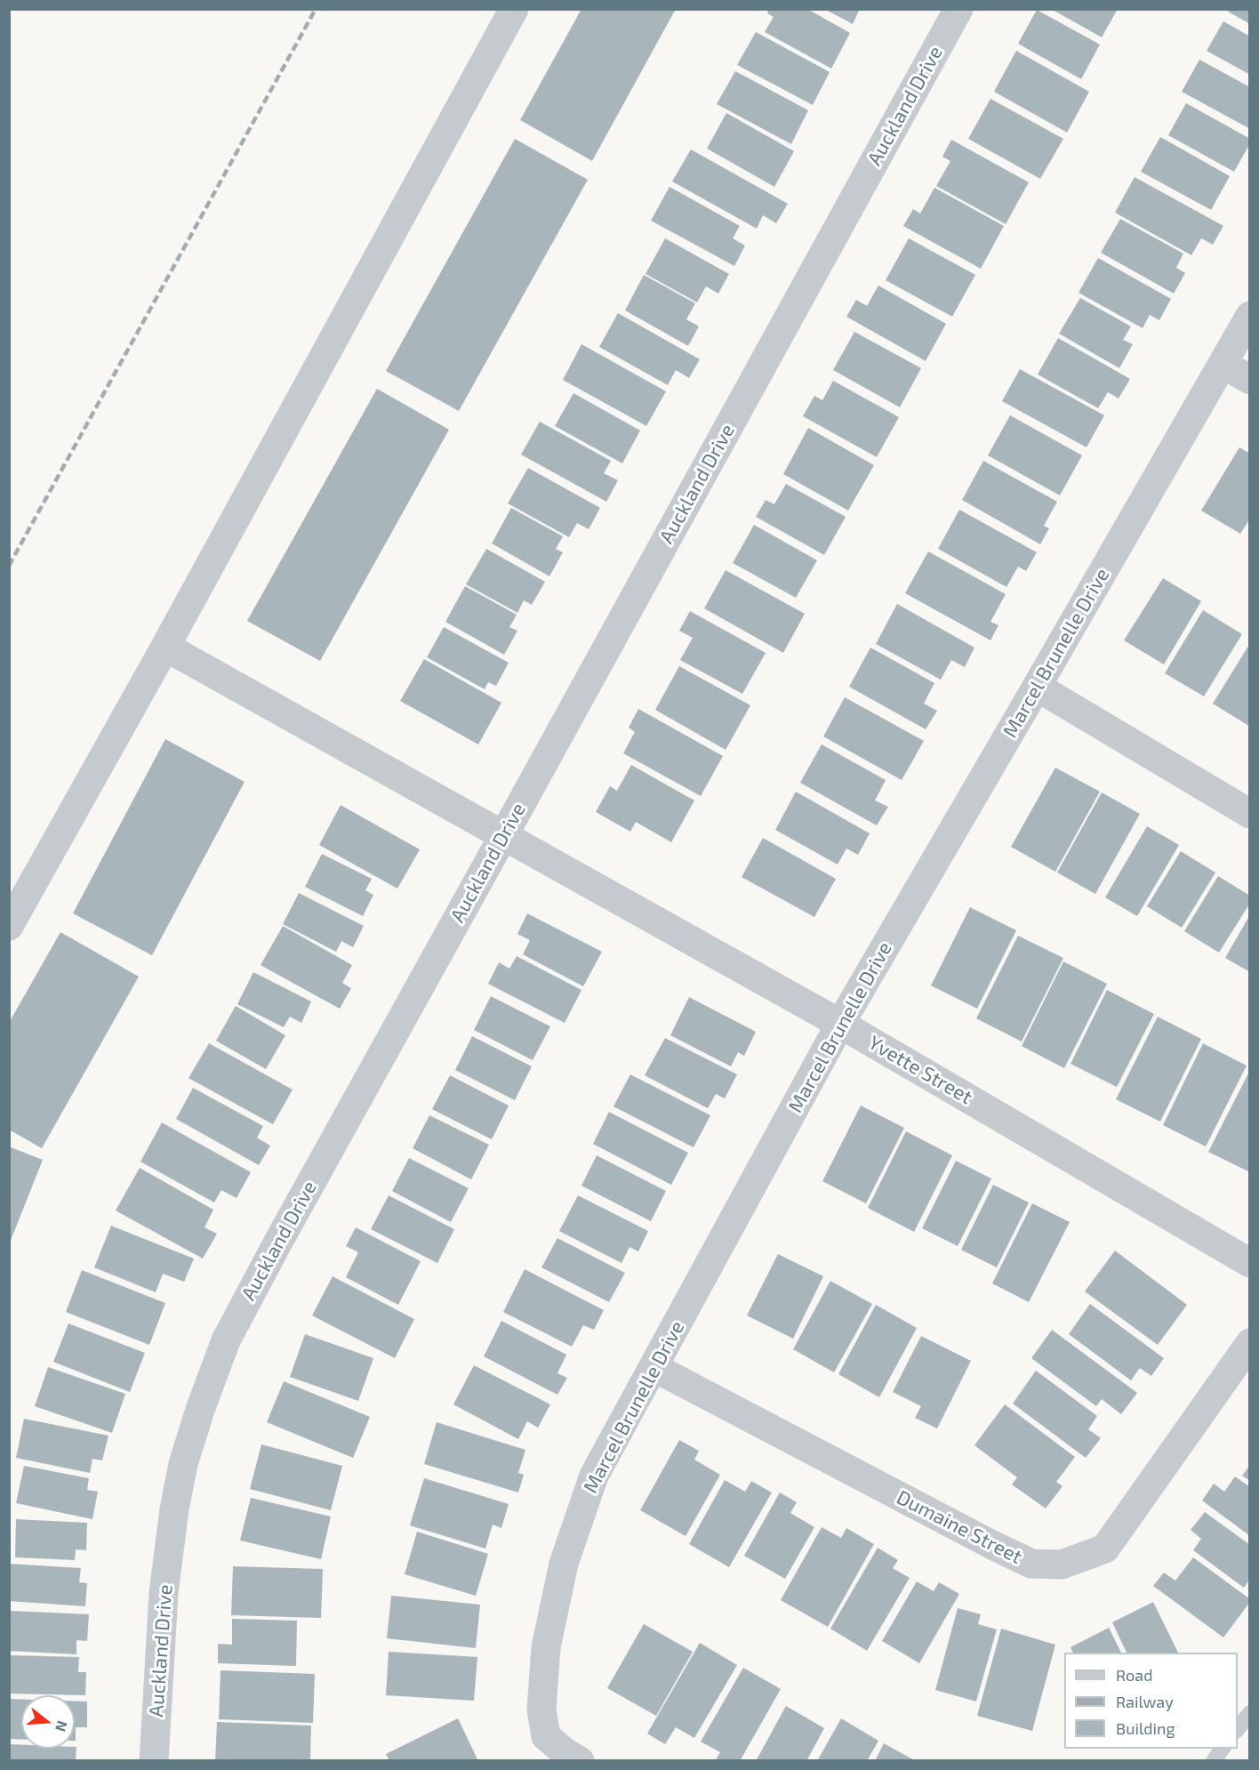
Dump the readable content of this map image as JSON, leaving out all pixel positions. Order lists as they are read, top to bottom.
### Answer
{
  "streets": {
    "street": [
      "Auckland Drive",
      "Marcel Brunelle Drive",
      "Yvette Street",
      "Dumaine Street"
    ]
  },
  "crossings": [
    ["Auckland Drive", "Yvette Street"],
    ["Marcel Brunelle Drive", "Yvette Street"],
    ["Marcel Brunelle Drive", "Dumaine Street"]
  ],
  "legend": ["Road", "Railway", "Building"],
  "north": "right"
}
